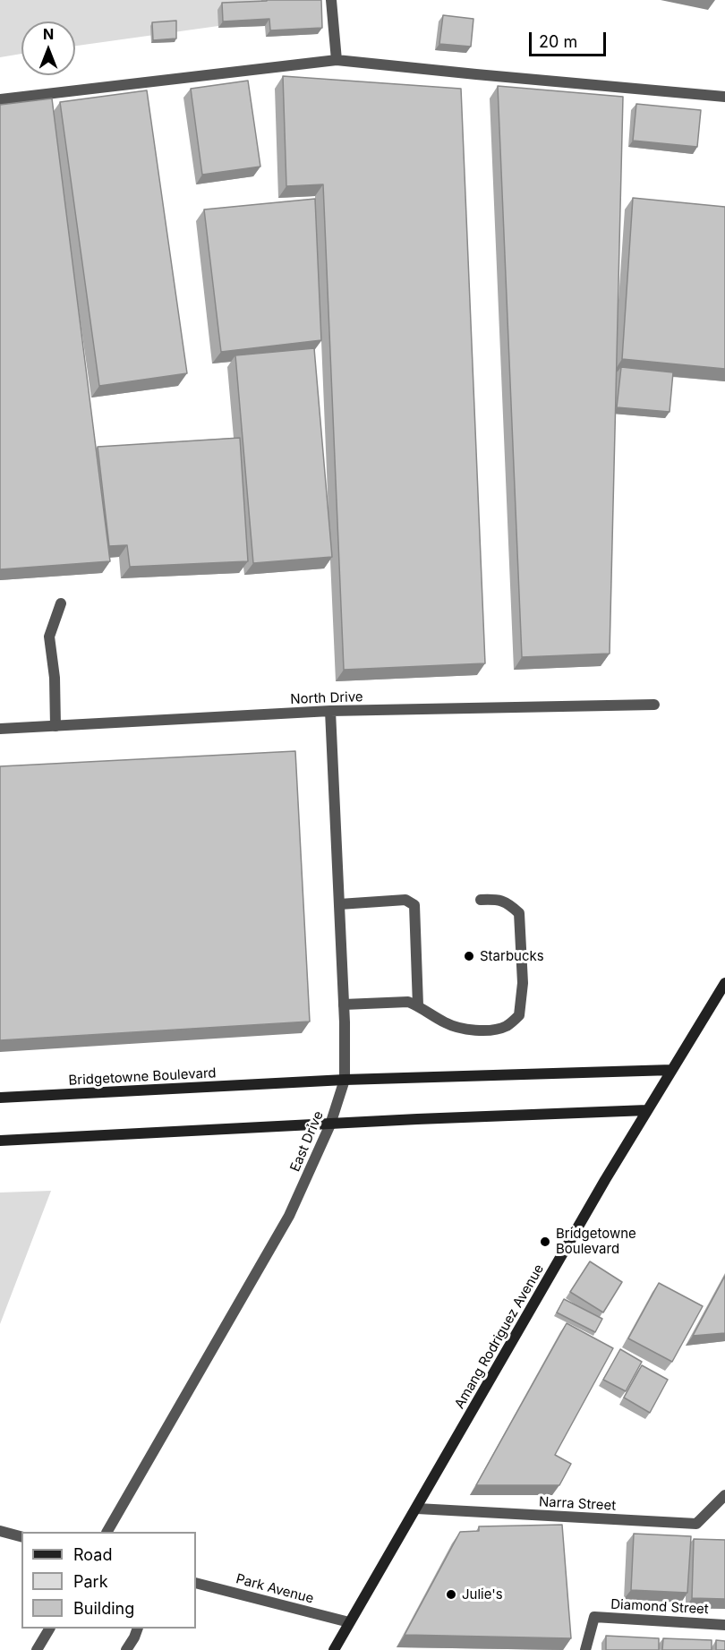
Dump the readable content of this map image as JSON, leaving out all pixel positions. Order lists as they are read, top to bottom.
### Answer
{
  "streets": {
    "street": [
      "North Drive",
      "Bridgetowne Boulevard",
      "East Drive",
      "Amang Rodriguez Avenue",
      "Narra Street",
      "Park Avenue",
      "Diamond Street"
    ]
  },
  "crossings": [
    ["North Drive", "East Drive"],
    ["Bridgetowne Boulevard", "East Drive"],
    ["Bridgetowne Boulevard", "Amang Rodriguez Avenue"],
    ["Amang Rodriguez Avenue", "Narra Street"],
    ["Amang Rodriguez Avenue", "Park Avenue"]
  ],
  "places": ["Starbucks", "Bridgetowne Boulevard", "Julie's"],
  "legend": ["Road", "Park", "Building"],
  "scale_bar": "20 m",
  "north": "top"
}
